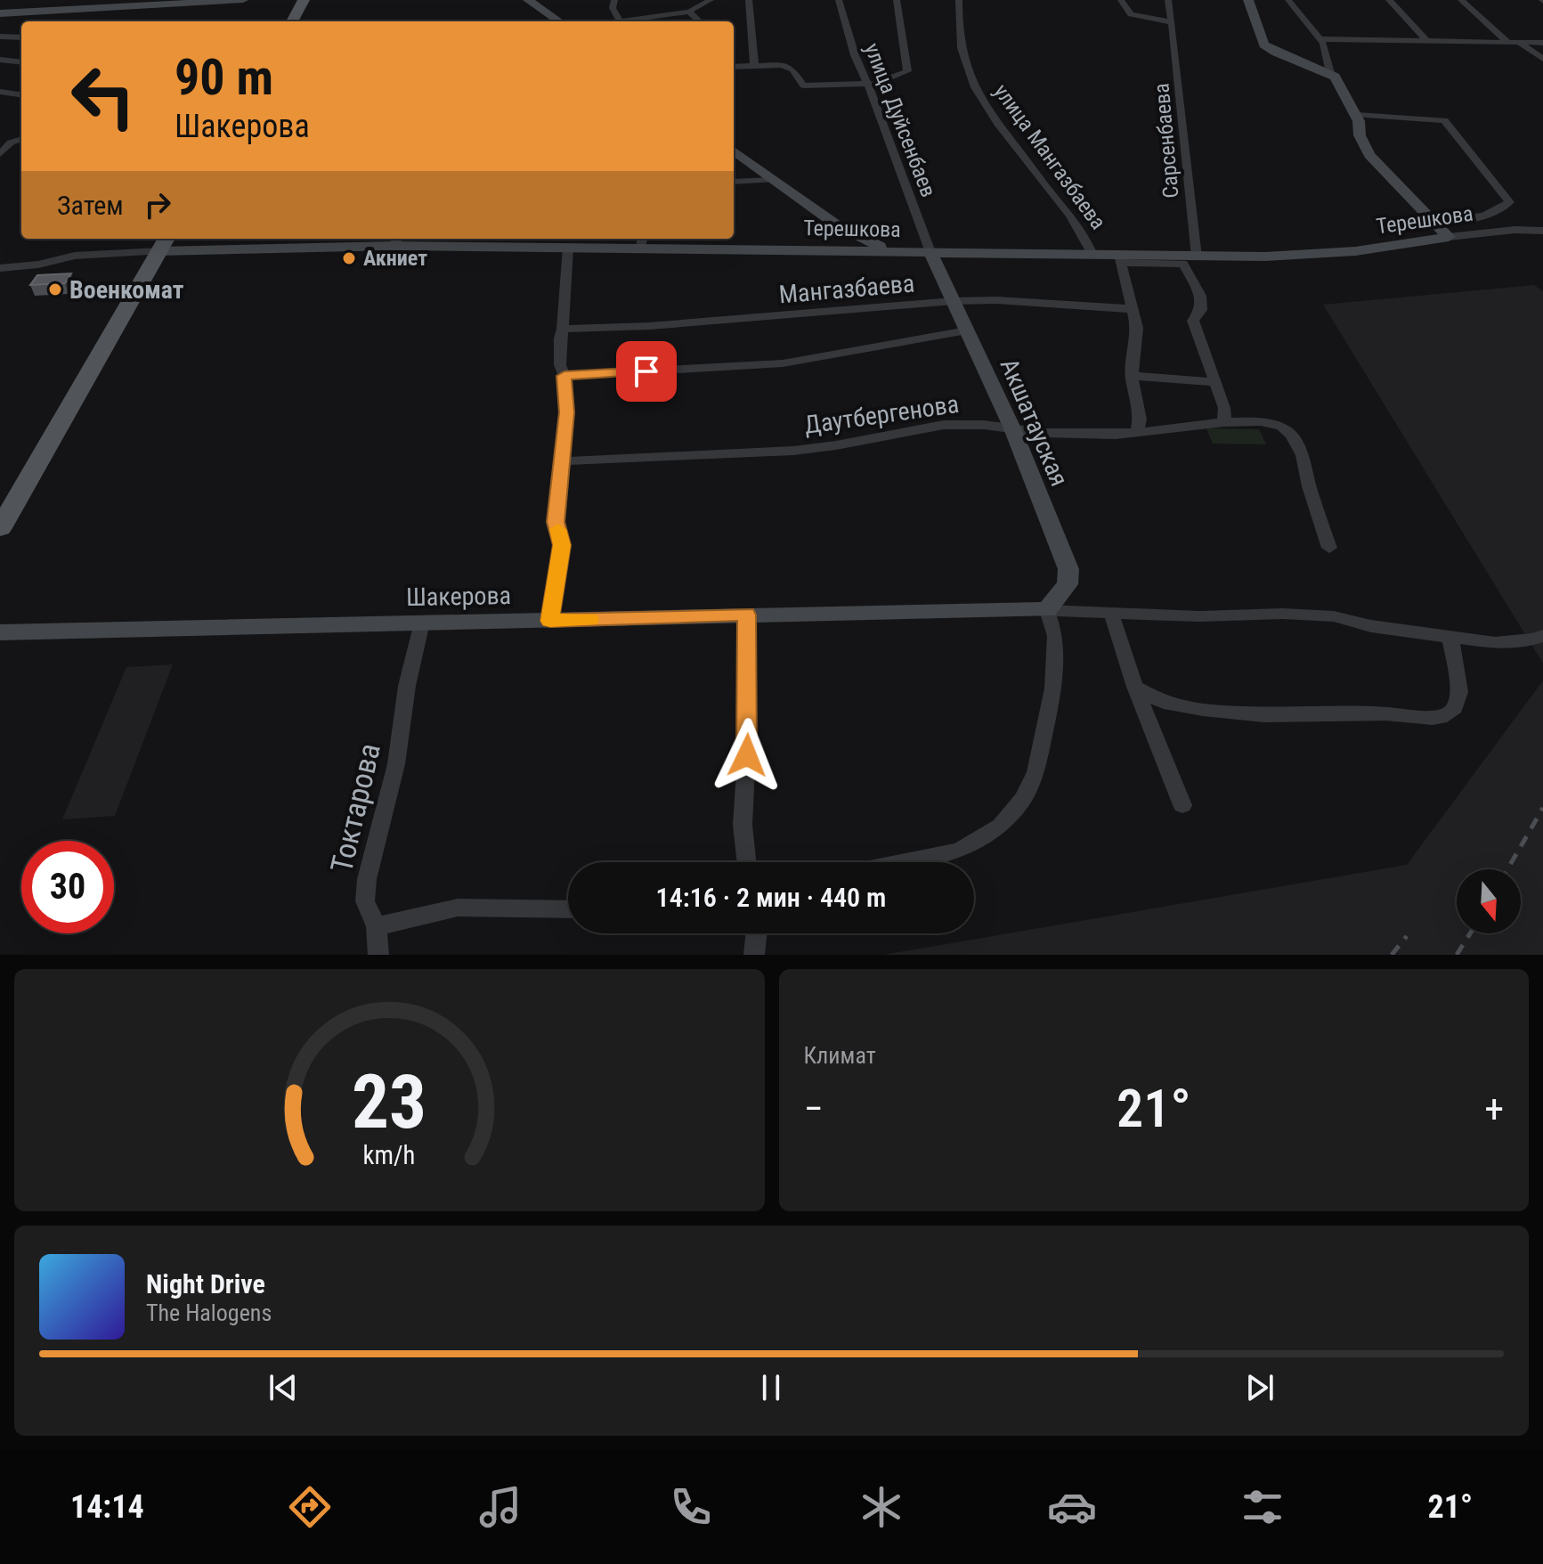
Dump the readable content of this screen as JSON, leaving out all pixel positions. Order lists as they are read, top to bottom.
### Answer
{
  "streets": {
    "street": [
      "улица Дуйсенбаев",
      "Сарсенбаева",
      "улица Мангазбаева",
      "Терешкова",
      "Мангазбаева",
      "Даутбергенова",
      "Акшатауская",
      "Шакерова",
      "Токтарова"
    ]
  },
  "crossings": [
    ["улица Дуйсенбаев", "Терешкова"],
    ["улица Дуйсенбаев", "Акшатауская"],
    ["Сарсенбаева", "Терешкова"],
    ["улица Мангазбаева", "Терешкова"],
    ["Терешкова", "Акшатауская"],
    ["Мангазбаева", "Акшатауская"],
    ["Даутбергенова", "Акшатауская"],
    ["Акшатауская", "Шакерова"],
    ["Шакерова", "Токтарова"]
  ],
  "places": ["Акниет", "Военкомат"],
  "north": "bottom",
  "page": {
    "turn": ["90 m", "Шакерова"],
    "then": "Затем",
    "limit": "30",
    "trip": "14:16 · 2 мин · 440 m",
    "tile": "Климат",
    "heat": ["−", "21°", "+"],
    "song": ["Night Drive", "The Halogens"],
    "tabs": ["14:14", "21°"],
    "gauge": ["23", "km/h"]
  }
}
